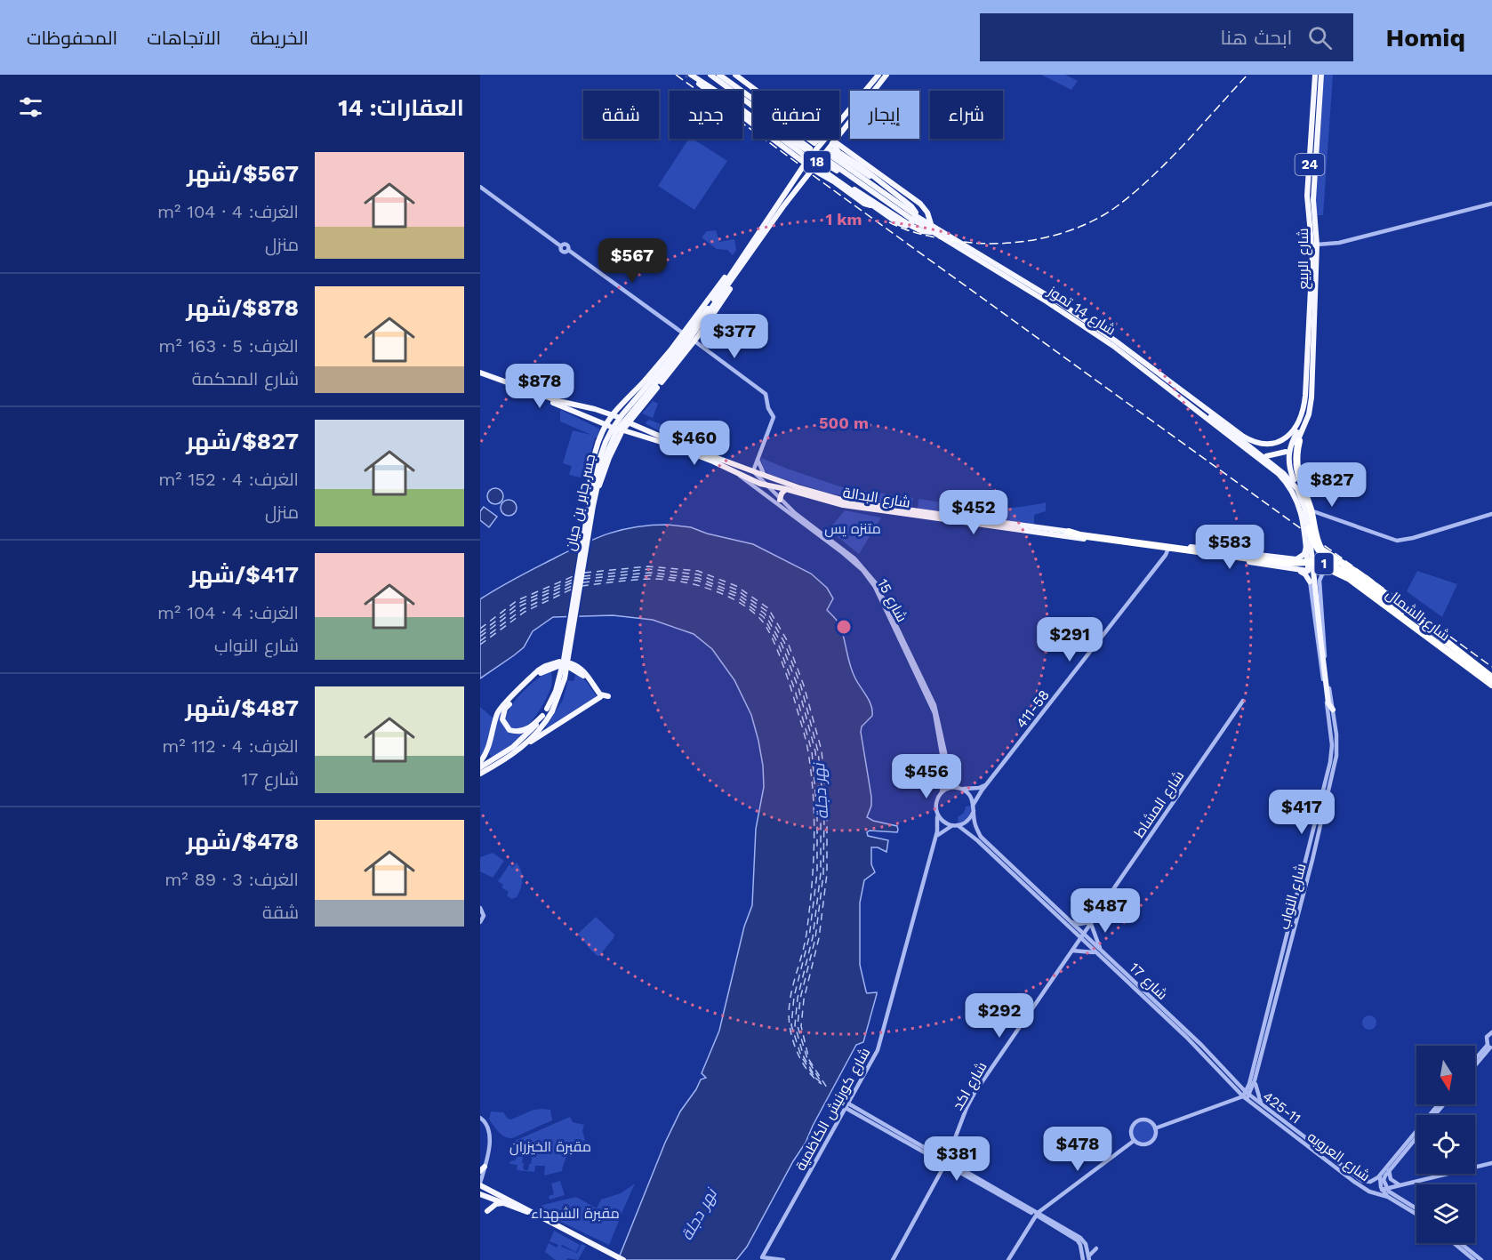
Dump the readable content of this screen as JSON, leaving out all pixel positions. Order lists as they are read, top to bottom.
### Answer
{
  "streets": {
    "highway": ["1", "شارع الشمال"],
    "main road": [
      "18",
      "24",
      "شارع الربيع",
      "شارع 14 تموز",
      "شارع البدالة",
      "جسر جابر بن حيان"
    ],
    "street": [
      "شارع 15",
      "411-58",
      "شارع المشاط",
      "شارع النواب",
      "شارع 17",
      "شارع اكد",
      "425-11",
      "شارع كورنيش الكاظمية",
      "شارع العروبه"
    ]
  },
  "crossings": [
    ["18", "جسر جابر بن حيان"],
    ["شارع البدالة", "1"],
    ["شارع البدالة", "شارع 15"],
    ["شارع البدالة", "شارع الشمال"],
    ["شارع البدالة", "411-58"],
    ["شارع البدالة", "شارع النواب"],
    ["1", "شارع الشمال"],
    ["شارع 15", "411-58"],
    ["شارع 15", "شارع 17"],
    ["شارع 15", "شارع كورنيش الكاظمية"],
    ["شارع الشمال", "شارع النواب"],
    ["411-58", "شارع 17"],
    ["411-58", "شارع كورنيش الكاظمية"],
    ["شارع المشاط", "شارع 17"],
    ["شارع المشاط", "شارع اكد"],
    ["شارع النواب", "شارع 17"],
    ["شارع النواب", "425-11"],
    ["شارع النواب", "شارع العروبه"],
    ["شارع 17", "شارع اكد"],
    ["شارع 17", "425-11"],
    ["شارع 17", "شارع كورنيش الكاظمية"],
    ["شارع 17", "شارع العروبه"],
    ["425-11", "شارع العروبه"]
  ],
  "water": ["نهر دجلة"],
  "parks": ["متنزه يس", "مقبرة الخيزران", "مقبرة الشهداء"],
  "north": "bottom",
  "page": {
    "header": "Homiq",
    "search": "ابحث هنا",
    "nav": ["الخريطة", "الاتجاهات", "المحفوظات"],
    "heading": "العقارات: 14",
    "chip": [
      "شراء",
      "إيجار",
      "تصفية",
      "جديد",
      "شقة"
    ],
    "list": [
      {
        "name": "$567/شهر",
        "note": "الغرف: 4 · 104 m² · منزل"
      },
      {
        "name": "$878/شهر",
        "note": "الغرف: 5 · 163 m² · شارع المحكمة"
      },
      {
        "name": "$827/شهر",
        "note": "الغرف: 4 · 152 m² · منزل"
      },
      {
        "name": "$417/شهر",
        "note": "الغرف: 4 · 104 m² · شارع النواب"
      },
      {
        "name": "$487/شهر",
        "note": "الغرف: 4 · 112 m² · شارع 17"
      },
      {
        "name": "$478/شهر",
        "note": "الغرف: 3 · 89 m² · شقة"
      }
    ],
    "price": [
      "$567",
      "$377",
      "$878",
      "$460",
      "$827",
      "$452",
      "$583",
      "$291",
      "$456",
      "$417",
      "$487",
      "$292",
      "$478",
      "$381"
    ]
  },
  "rings": ["1 km", "500 m"]
}
